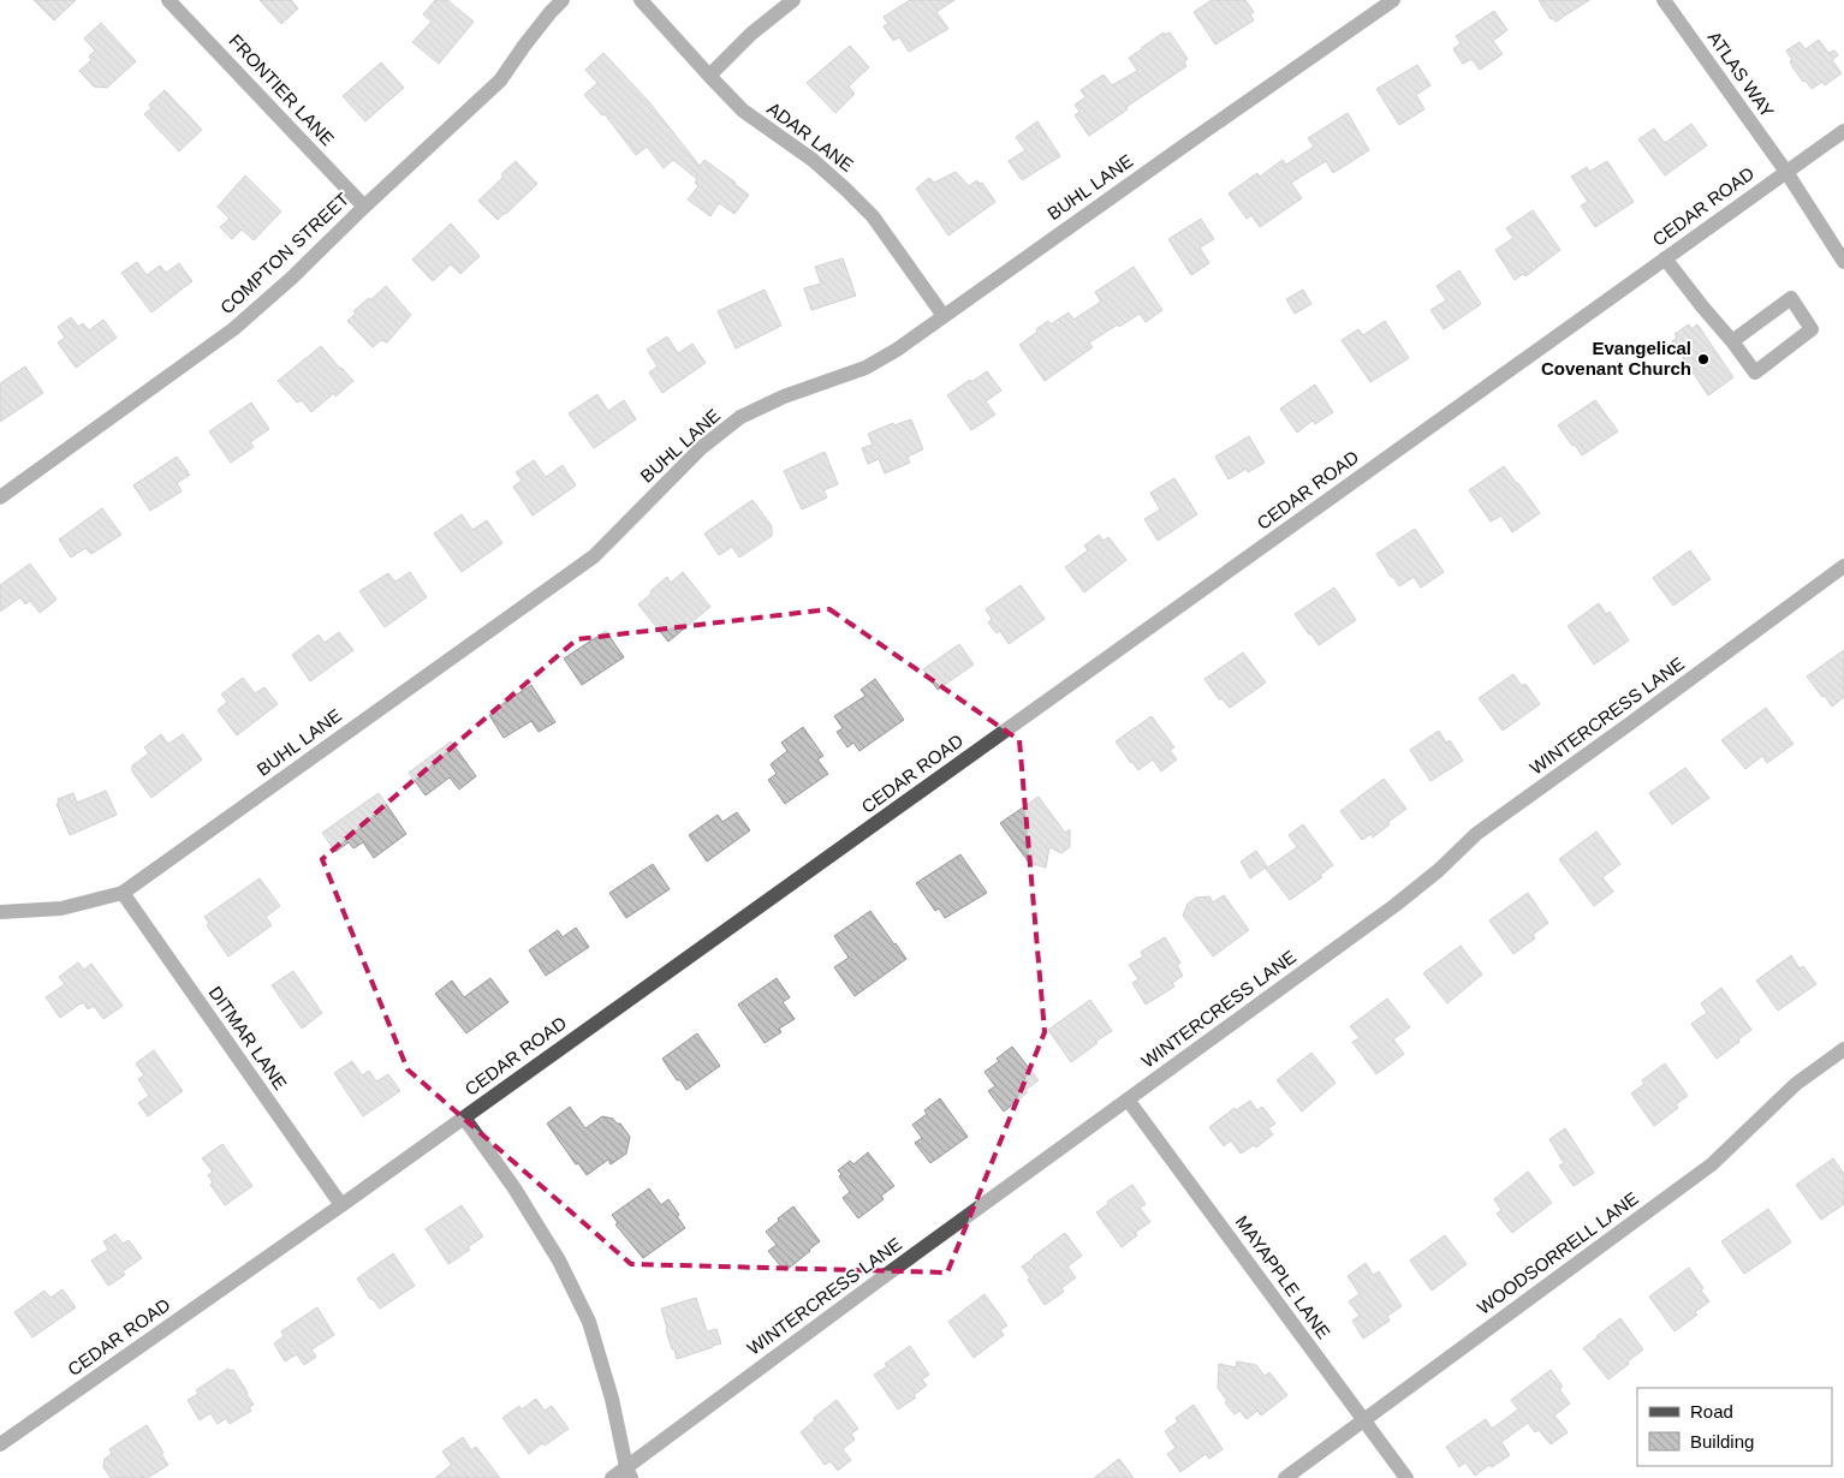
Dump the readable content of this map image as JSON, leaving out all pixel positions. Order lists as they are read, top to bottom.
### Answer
{
  "streets": {
    "street": [
      "ATLAS WAY",
      "FRONTIER LANE",
      "ADAR LANE",
      "BUHL LANE",
      "CEDAR ROAD",
      "COMPTON STREET",
      "WINTERCRESS LANE",
      "DITMAR LANE",
      "WOODSORRELL LANE",
      "MAYAPPLE LANE"
    ]
  },
  "crossings": [
    ["ATLAS WAY", "CEDAR ROAD"],
    ["FRONTIER LANE", "COMPTON STREET"],
    ["ADAR LANE", "BUHL LANE"],
    ["BUHL LANE", "DITMAR LANE"],
    ["CEDAR ROAD", "DITMAR LANE"],
    ["WINTERCRESS LANE", "MAYAPPLE LANE"],
    ["WOODSORRELL LANE", "MAYAPPLE LANE"]
  ],
  "places": ["Evangelical Covenant Church"],
  "legend": ["Road", "Building"]
}
